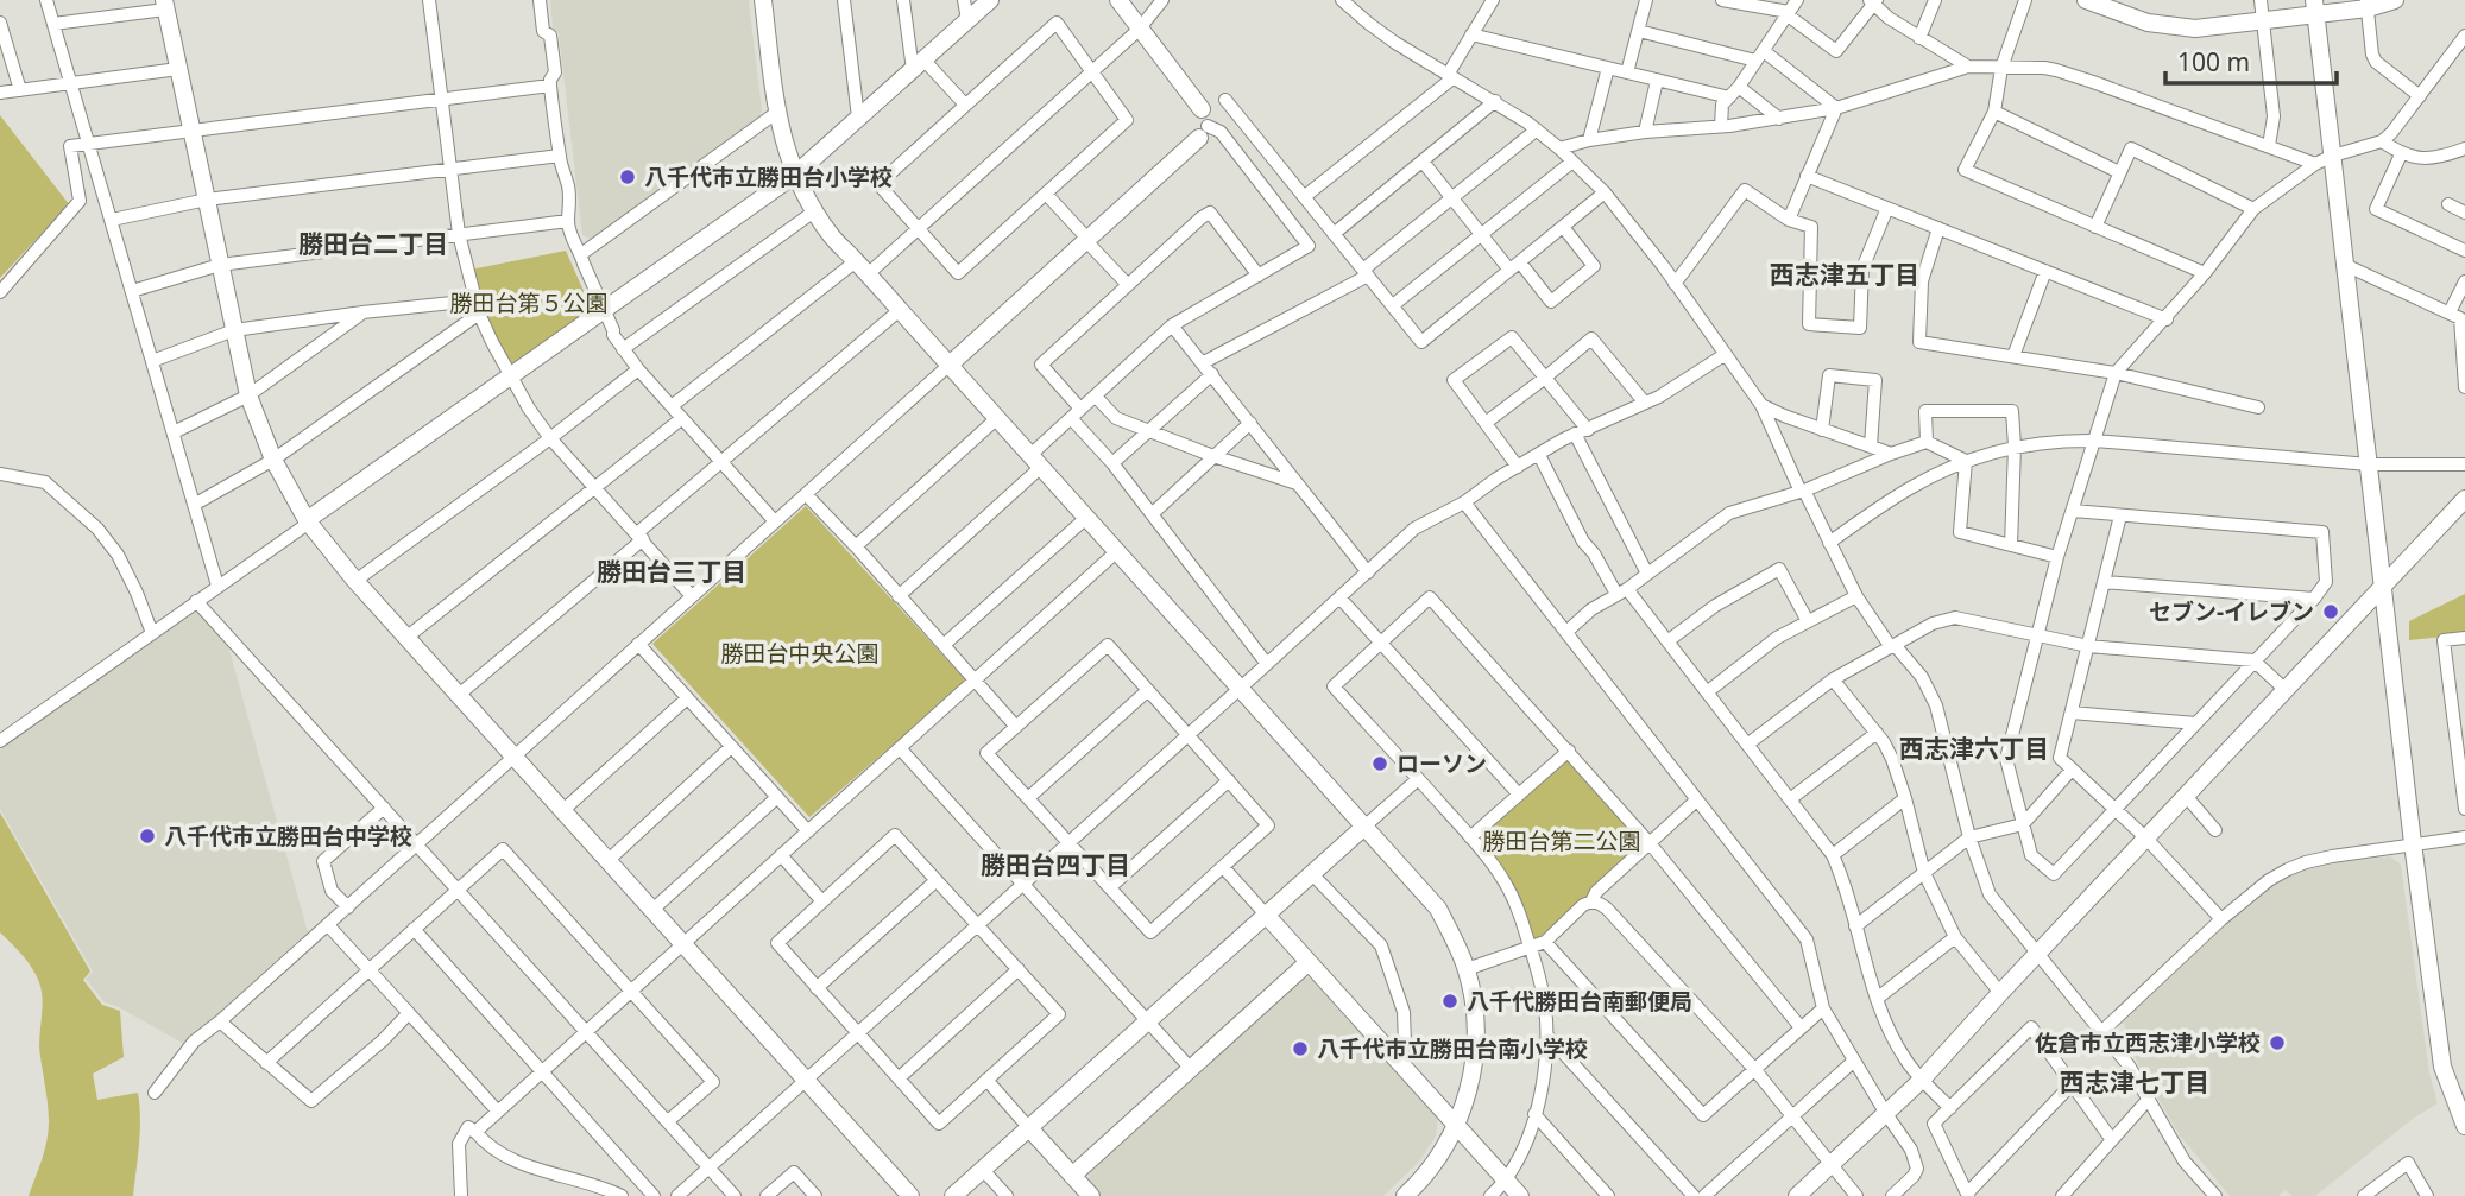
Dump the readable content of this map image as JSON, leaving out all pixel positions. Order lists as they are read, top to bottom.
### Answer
{
  "districts": [
    "勝田台二丁目",
    "西志津五丁目",
    "勝田台三丁目",
    "西志津六丁目",
    "勝田台四丁目",
    "西志津七丁目"
  ],
  "parks": ["勝田台第５公園", "勝田台中央公園", "勝田台第二公園"],
  "places": [
    "八千代市立勝田台小学校",
    "セブン-イレブン",
    "ローソン",
    "八千代市立勝田台中学校",
    "八千代勝田台南郵便局",
    "佐倉市立西志津小学校",
    "八千代市立勝田台南小学校"
  ],
  "scale_bar": "100 m"
}
